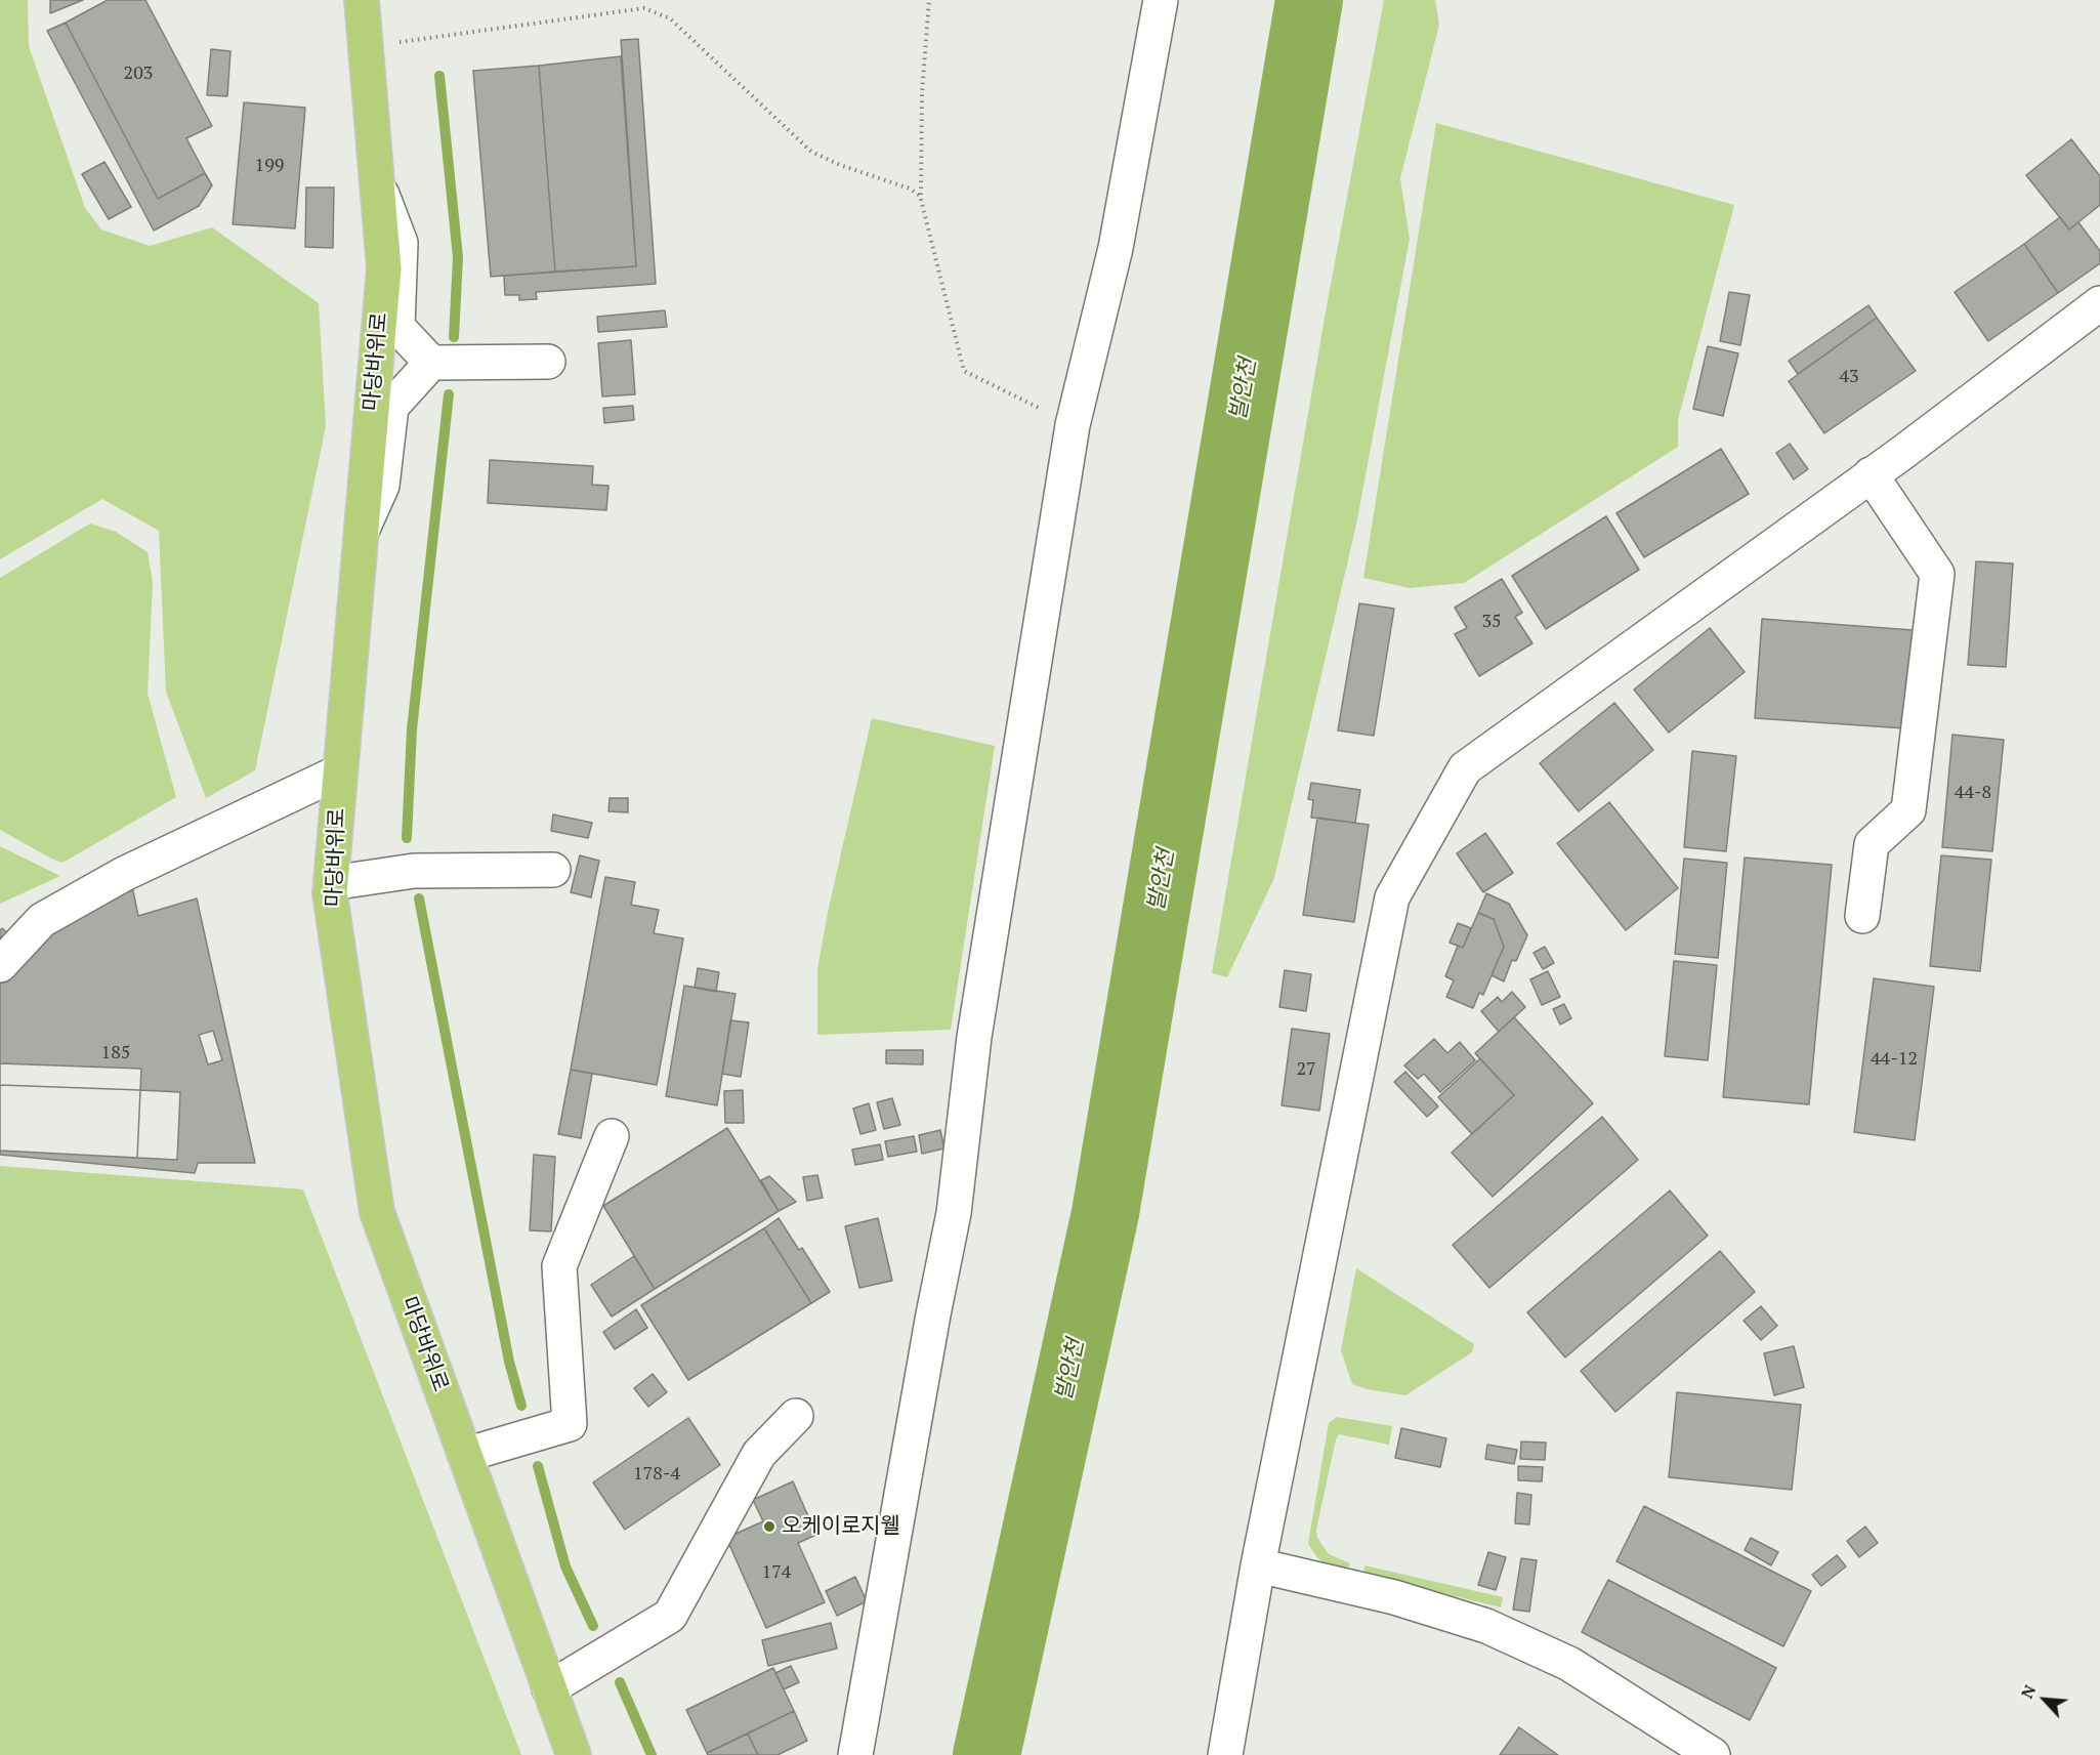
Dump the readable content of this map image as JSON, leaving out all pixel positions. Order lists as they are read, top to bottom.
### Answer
{
  "streets": {
    "main road": ["마당바위로"]
  },
  "water": ["발안천"],
  "places": ["오케이로지웰"],
  "house_numbers": [
    "203",
    "199",
    "43",
    "35",
    "44-8",
    "185",
    "44-12",
    "27",
    "178-4",
    "174"
  ],
  "north": "top left"
}
